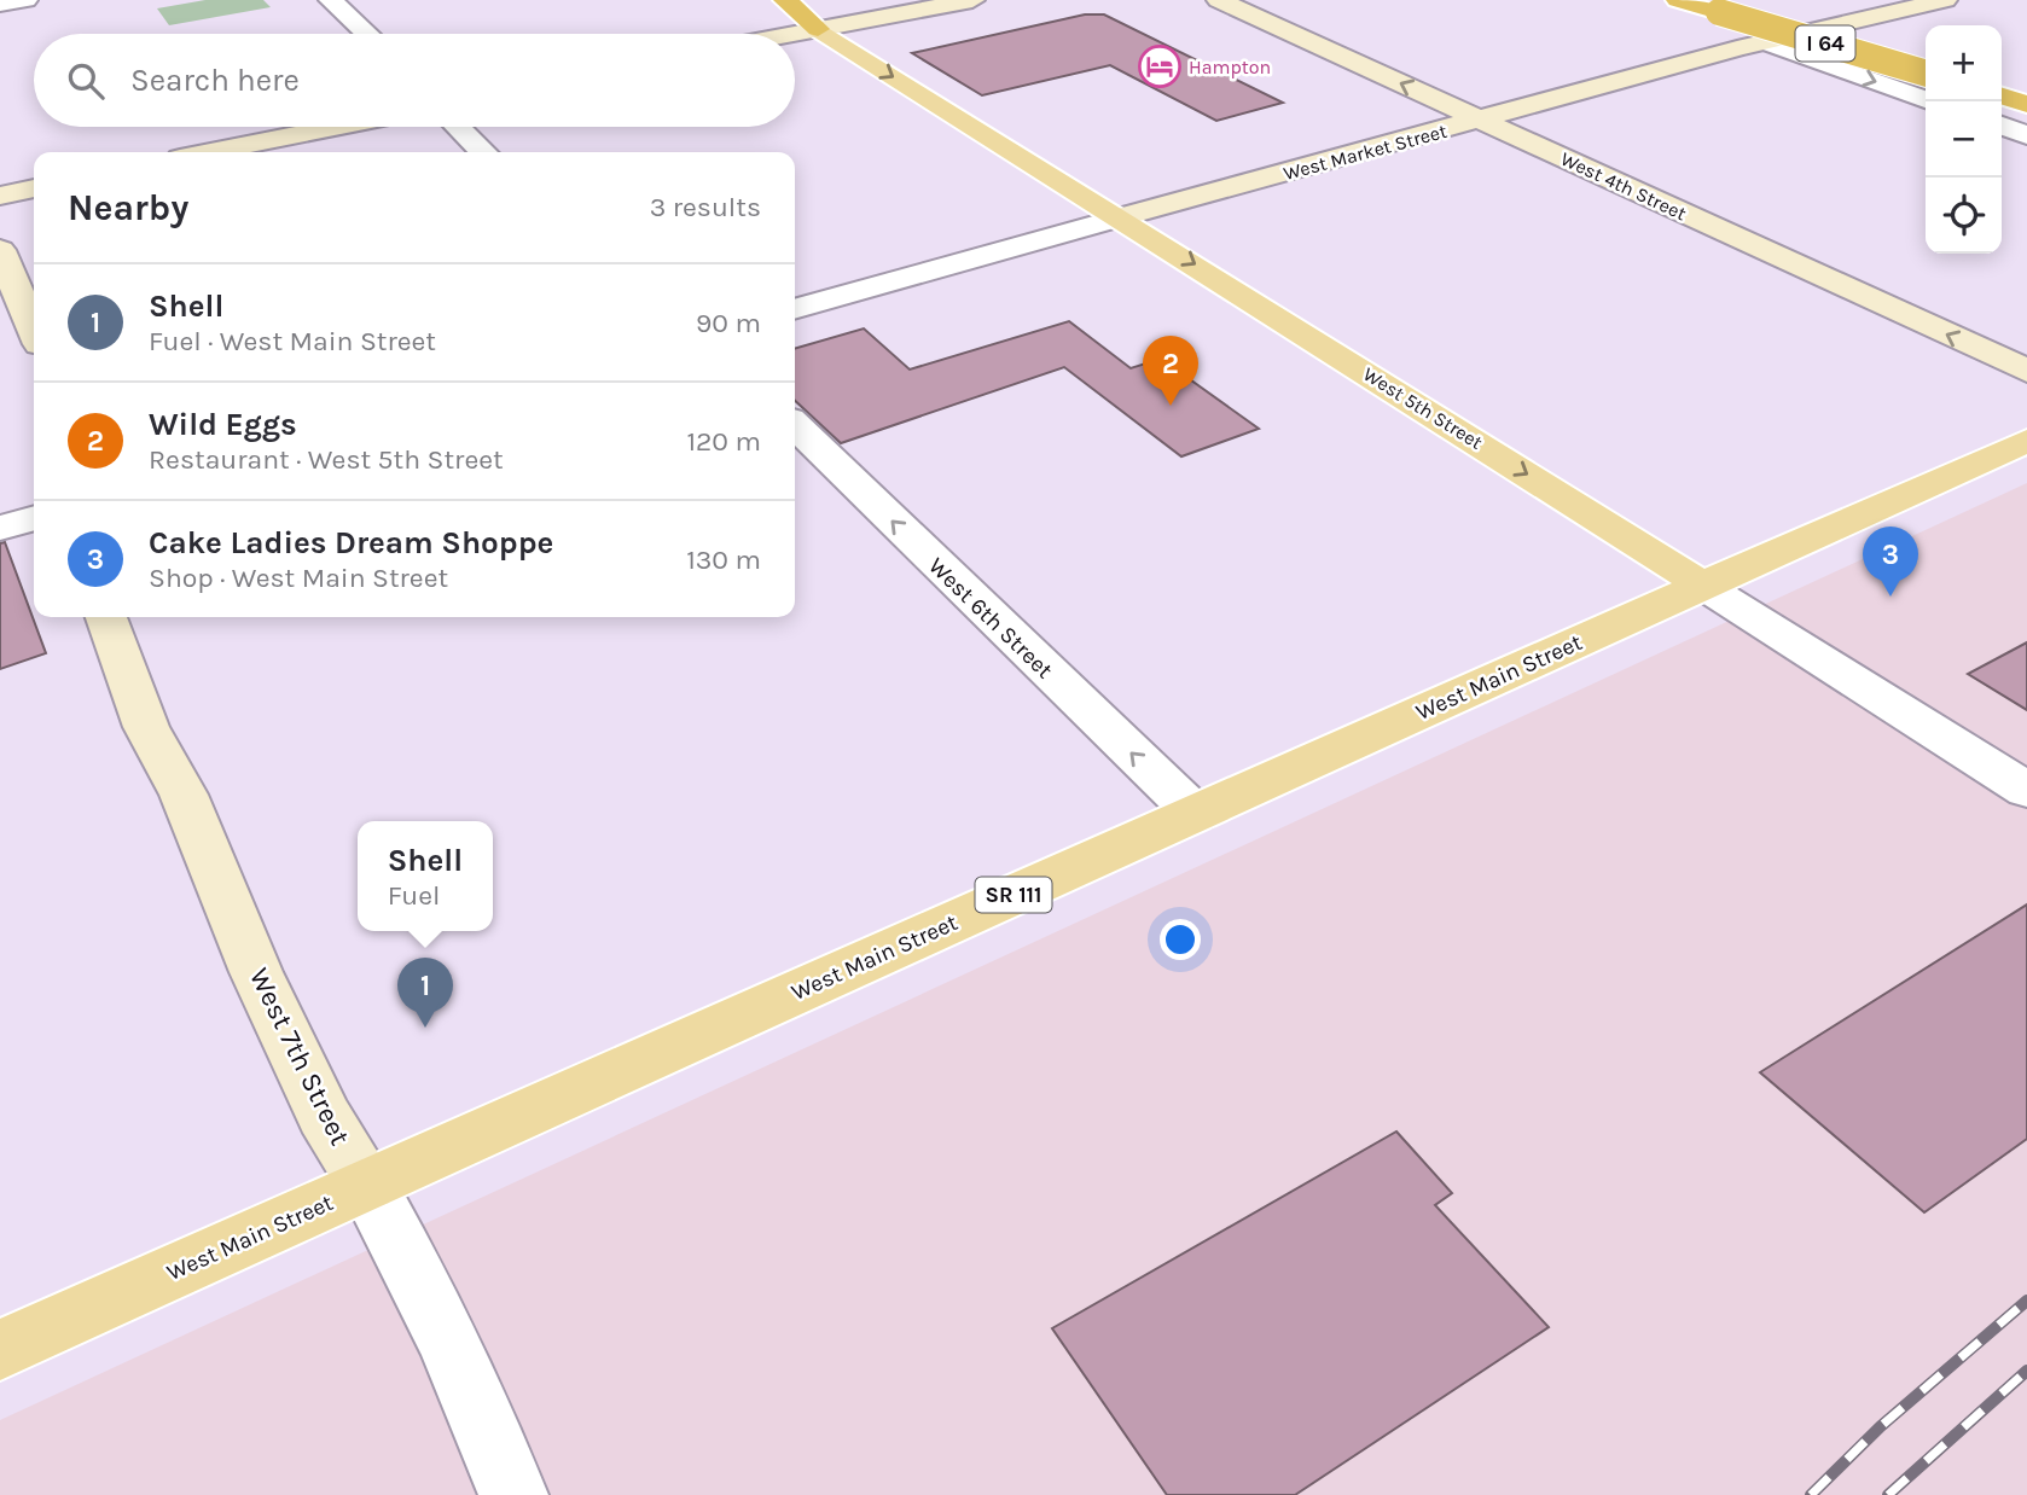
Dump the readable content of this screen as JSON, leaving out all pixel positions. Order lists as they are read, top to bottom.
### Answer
{
  "streets": {
    "highway": ["I 64"],
    "main road": ["West 5th Street", "West Main Street", "SR 111"],
    "street": [
      "West Market Street",
      "West 4th Street",
      "West 6th Street",
      "West 7th Street"
    ]
  },
  "crossings": [
    ["West Market Street", "West 4th Street"],
    ["West Market Street", "West 5th Street"],
    ["West 5th Street", "West Main Street"],
    ["West 6th Street", "West Main Street"],
    ["West Main Street", "West 7th Street"]
  ],
  "one_way": ["West 4th Street", "West 5th Street", "West 6th Street"],
  "places": {
    "hotel": ["Hampton"]
  },
  "page": {
    "map_buttons": ["+", "−"],
    "search": "Search here",
    "heading": ["Nearby", "3 results"],
    "list": [
      {
        "mark": "1",
        "name": "Shell",
        "note": "Fuel · West Main Street",
        "value": "90 m"
      },
      {
        "mark": "2",
        "name": "Wild Eggs",
        "note": "Restaurant · West 5th Street",
        "value": "120 m"
      },
      {
        "mark": "3",
        "name": "Cake Ladies Dream Shoppe",
        "note": "Shop · West Main Street",
        "value": "130 m"
      }
    ],
    "pins": ["2", "3", "1"],
    "popup": ["Shell", "Fuel"]
  }
}
